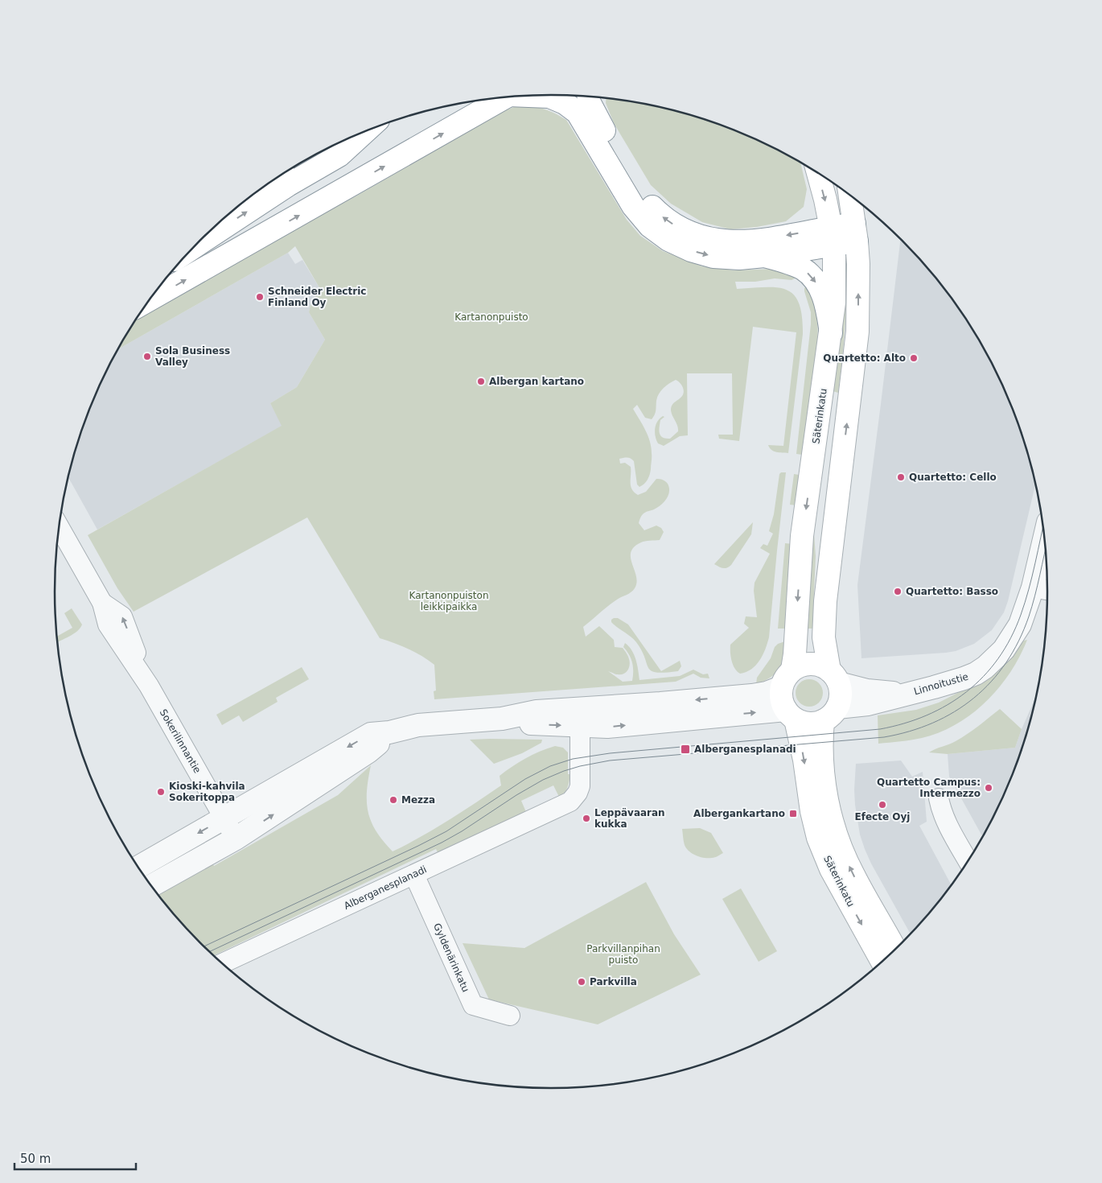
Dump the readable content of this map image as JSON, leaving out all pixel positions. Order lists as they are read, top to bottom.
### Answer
{
  "streets": {
    "main road": ["Säterinkatu"],
    "street": [
      "Linnoitustie",
      "Sokerilinnantie",
      "Alberganesplanadi",
      "Gyldenärinkatu"
    ]
  },
  "crossings": [
    ["Säterinkatu", "Linnoitustie"],
    ["Alberganesplanadi", "Gyldenärinkatu"]
  ],
  "parks": ["Kartanonpuisto", "Kartanonpuiston leikkipaikka", "Parkvillanpihan puisto"],
  "places": {
    "other": [
      "Schneider Electric Finland Oy",
      "Sola Business Valley",
      "Quartetto: Alto",
      "Albergan kartano",
      "Quartetto: Cello",
      "Quartetto: Basso",
      "Quartetto Campus: Intermezzo",
      "Kioski-kahvila Sokeritoppa",
      "Mezza",
      "Efecte Oyj",
      "Leppävaaran kukka",
      "Parkvilla"
    ],
    "transit": ["Alberganesplanadi", "Albergankartano"]
  },
  "scale_bar": "50 m"
}
